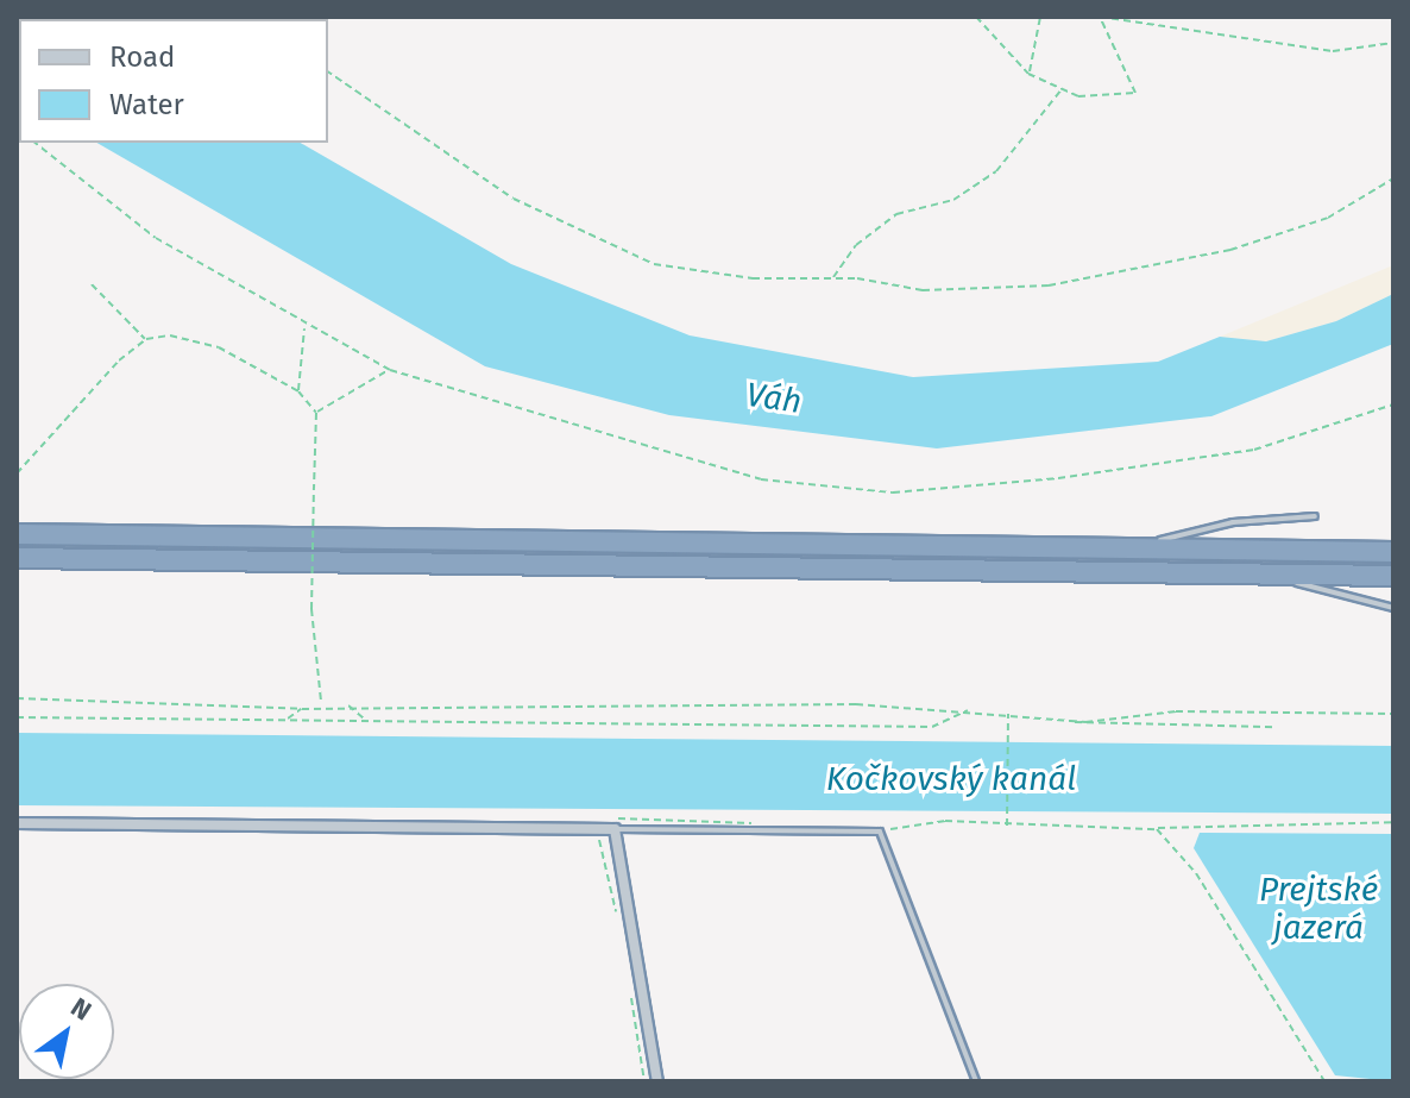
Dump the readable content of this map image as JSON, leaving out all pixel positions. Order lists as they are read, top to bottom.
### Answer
{
  "water": ["Váh", "Kočkovský kanál", "Prejtské jazerá"],
  "legend": ["Road", "Water"],
  "north": "top right"
}
